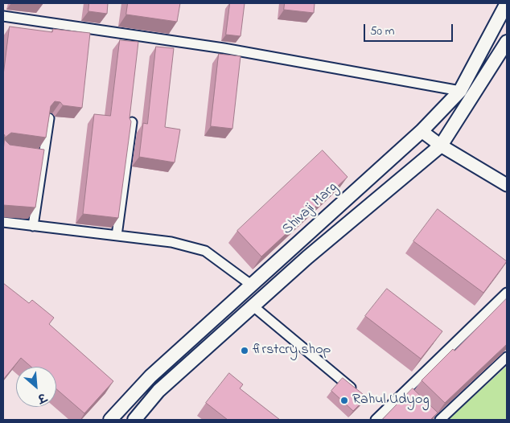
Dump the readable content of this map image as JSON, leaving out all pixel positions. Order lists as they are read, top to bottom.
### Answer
{
  "streets": {
    "main road": ["Shivaji Marg"]
  },
  "places": ["firstcry shop", "Rahul Udyog"],
  "scale_bar": "50 m",
  "north": "bottom right"
}
